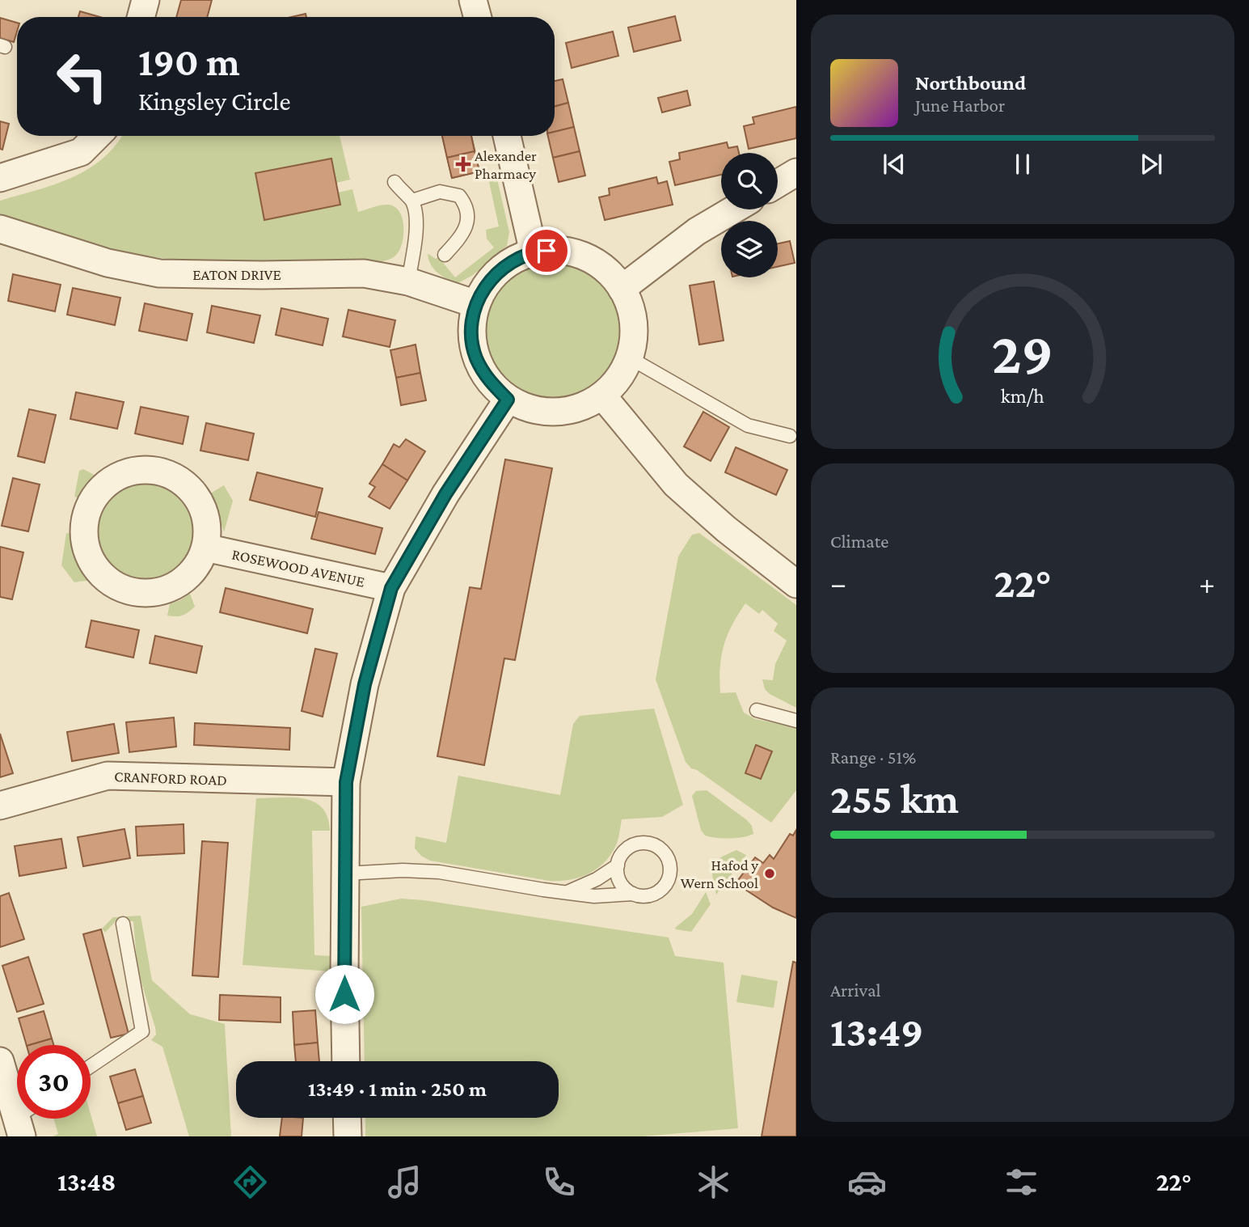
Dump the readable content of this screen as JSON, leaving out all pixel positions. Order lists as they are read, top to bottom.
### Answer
{
  "streets": {
    "street": ["EATON DRIVE", "ROSEWOOD AVENUE", "CRANFORD ROAD"]
  },
  "places": {
    "health": ["Alexander Pharmacy"],
    "other": ["Hafod y Wern School"]
  },
  "page": {
    "turn": ["190 m", "Kingsley Circle"],
    "song": ["Northbound", "June Harbor"],
    "tile": [
      "Climate",
      ["Range · 51%", "255 km"],
      ["Arrival", "13:49"]
    ],
    "heat": ["−", "22°", "+"],
    "limit": "30",
    "trip": "13:49 · 1 min · 250 m",
    "tabs": ["13:48", "22°"],
    "gauge": ["29", "km/h"]
  }
}
